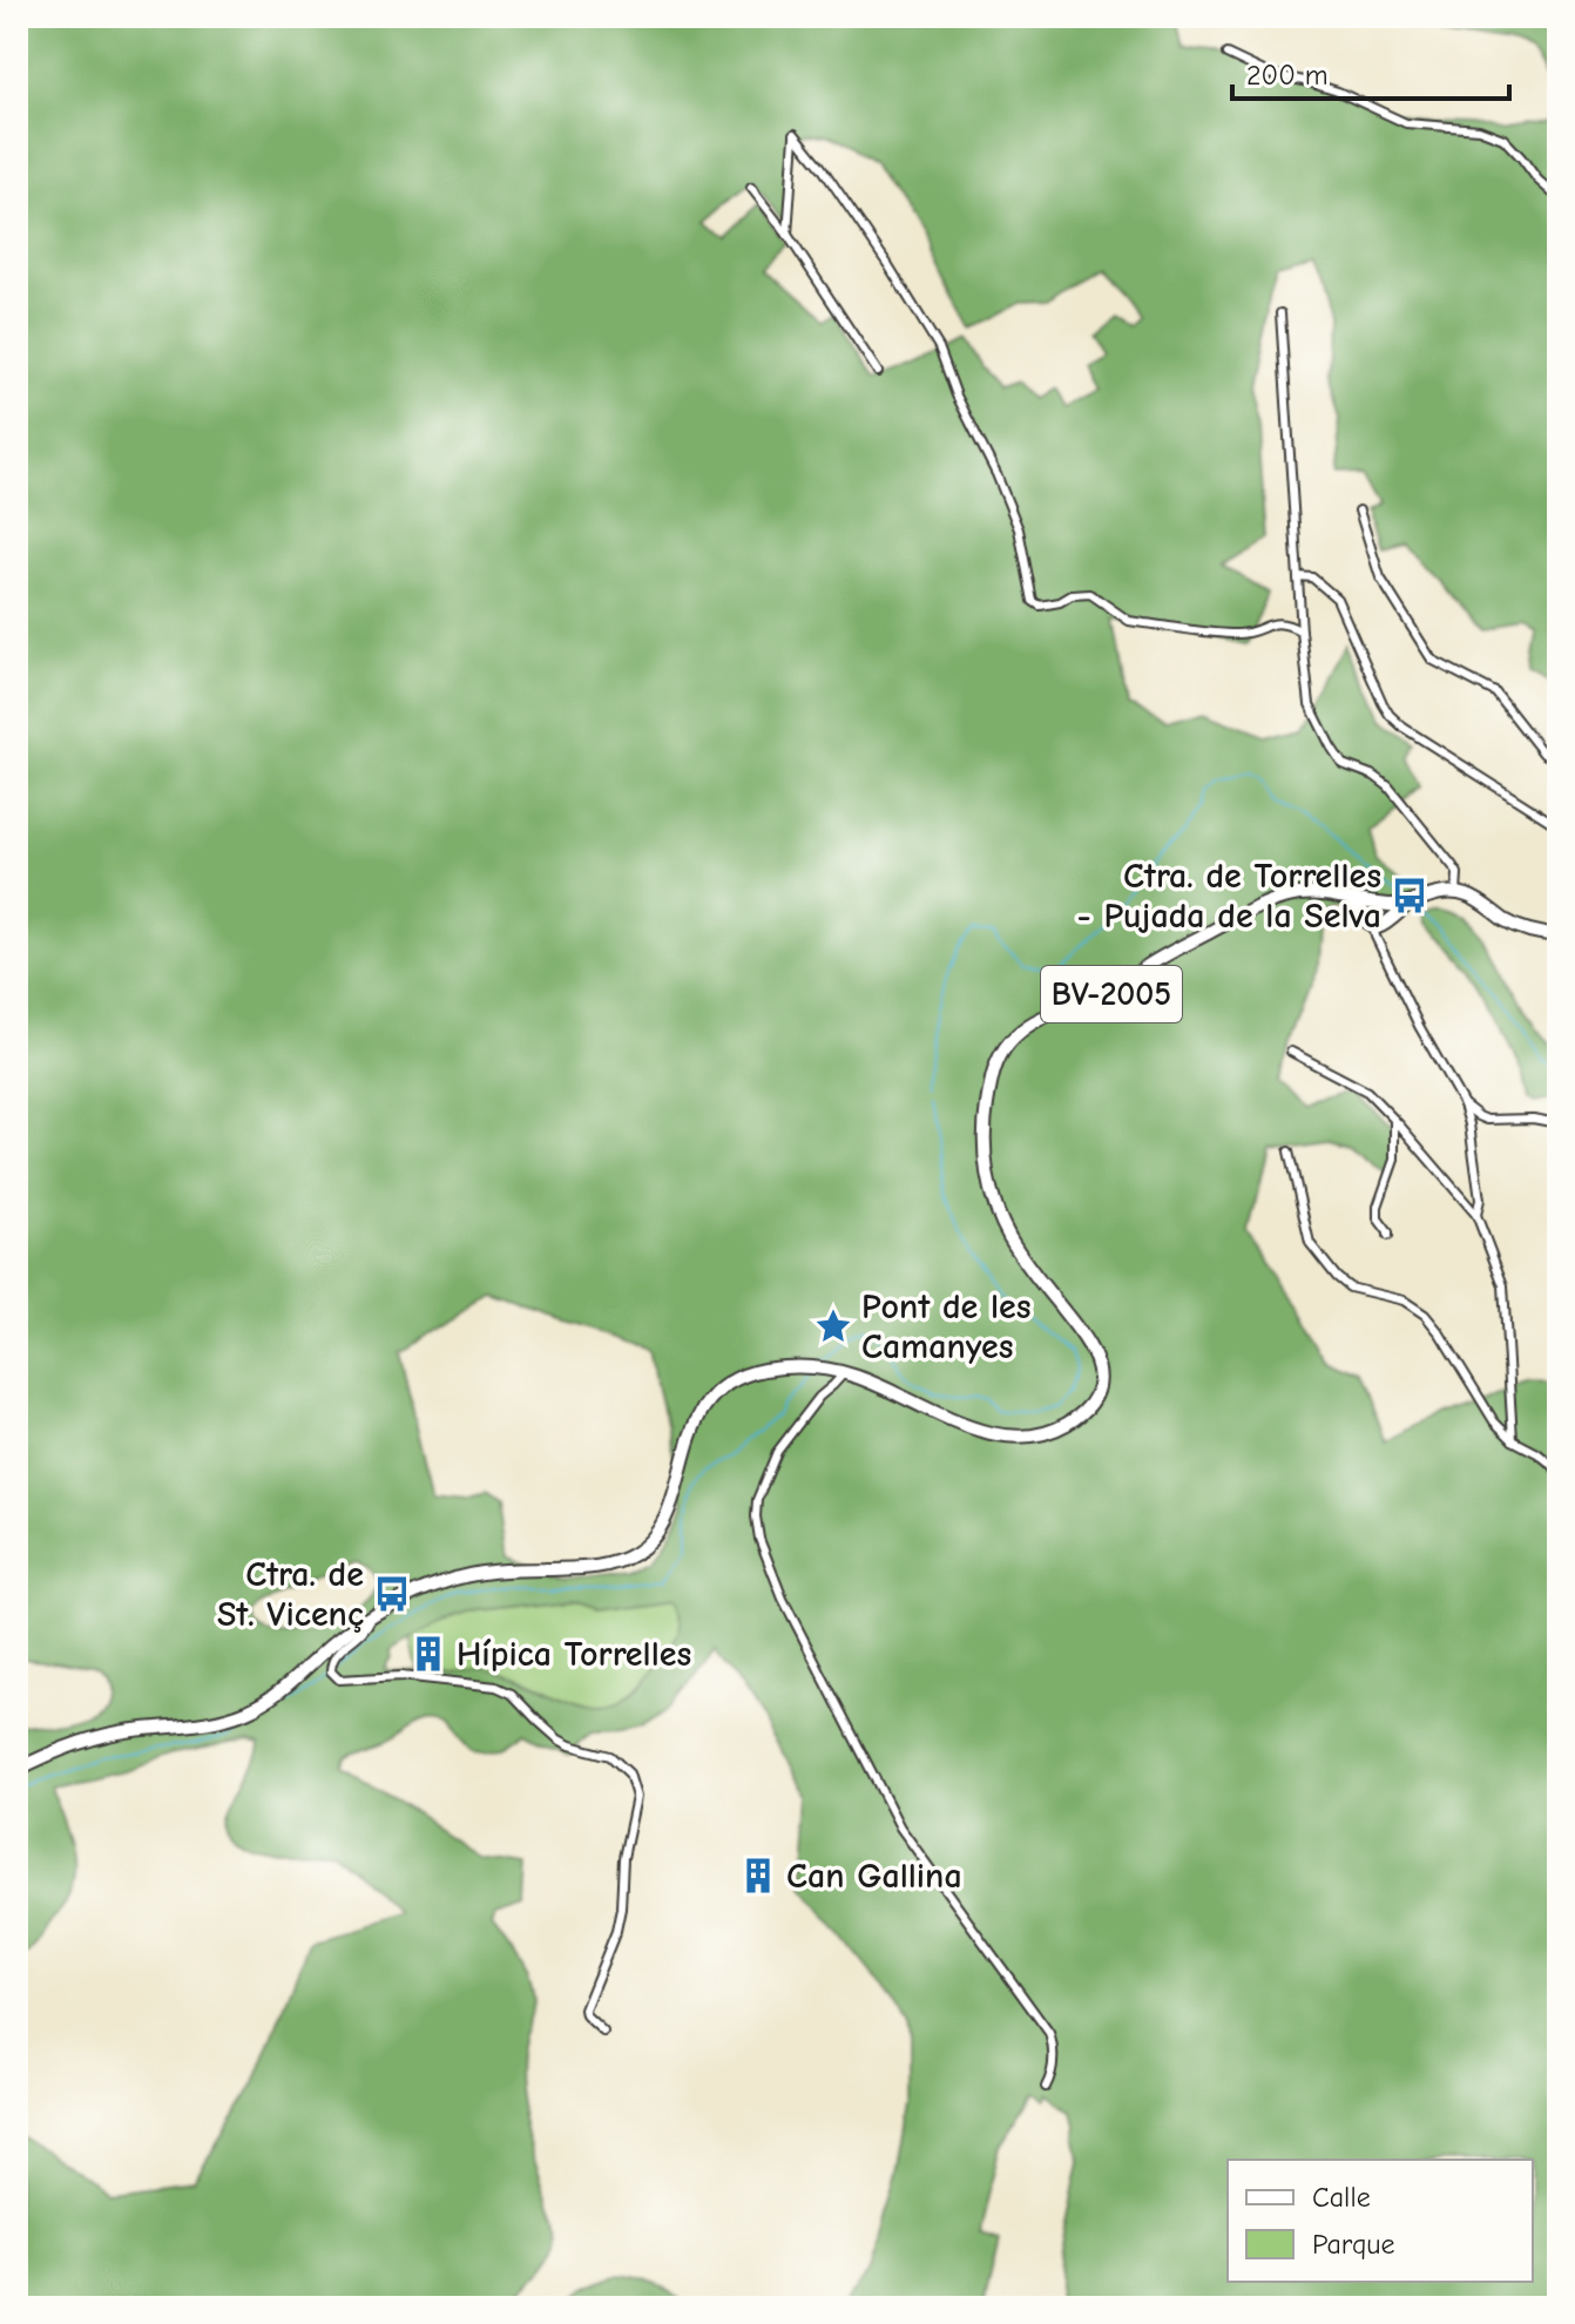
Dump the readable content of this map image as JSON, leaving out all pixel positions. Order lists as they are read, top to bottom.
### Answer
{
  "streets": {
    "main road": ["BV-2005"]
  },
  "places": {
    "bus stop": ["Ctra. de Torrelles - Pujada de la Selva", "Ctra. de St. Vicenç"],
    "place": ["Pont de les Camanyes"],
    "building": ["Hípica Torrelles", "Can Gallina"]
  },
  "legend": ["Calle", "Parque"],
  "scale_bar": "200 m"
}
